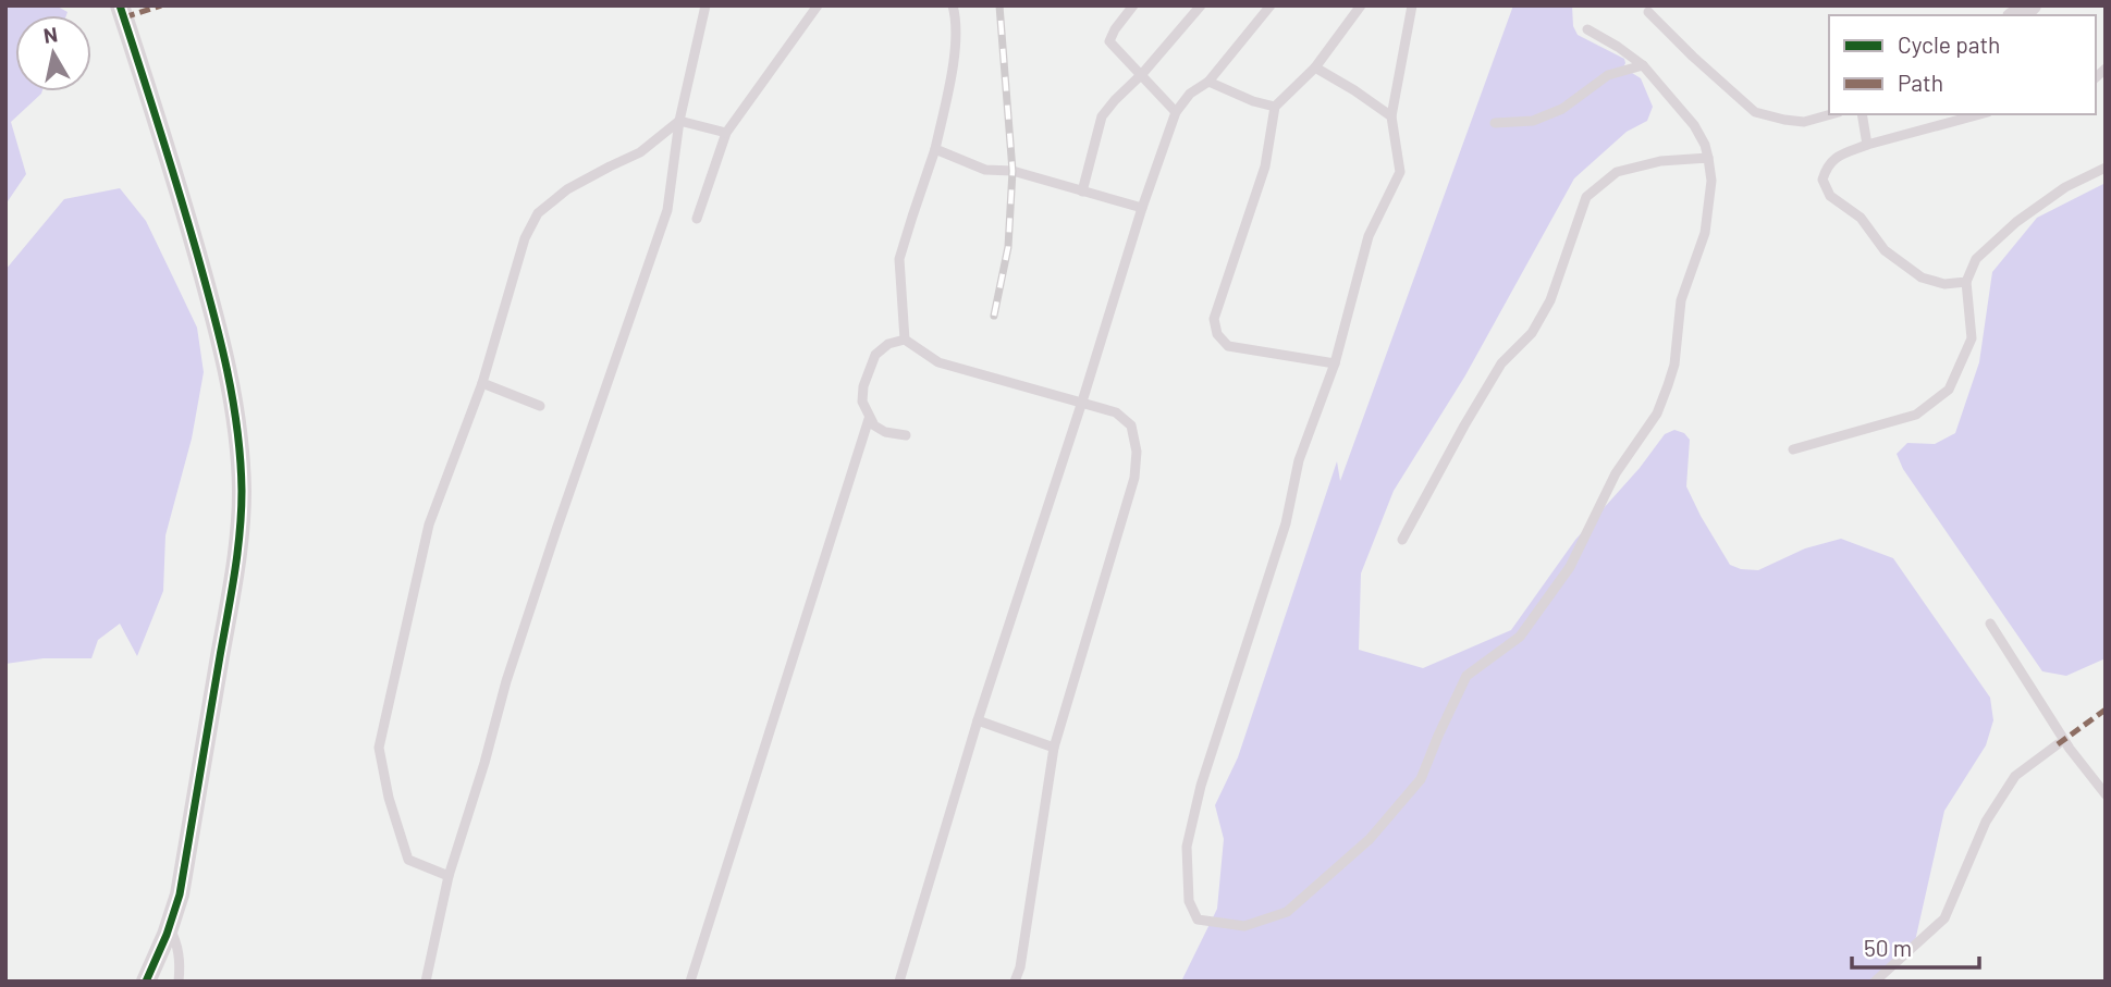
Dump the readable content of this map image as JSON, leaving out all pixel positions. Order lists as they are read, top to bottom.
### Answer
{
  "legend": ["Cycle path", "Path"],
  "scale_bar": "50 m",
  "north": "top"
}
